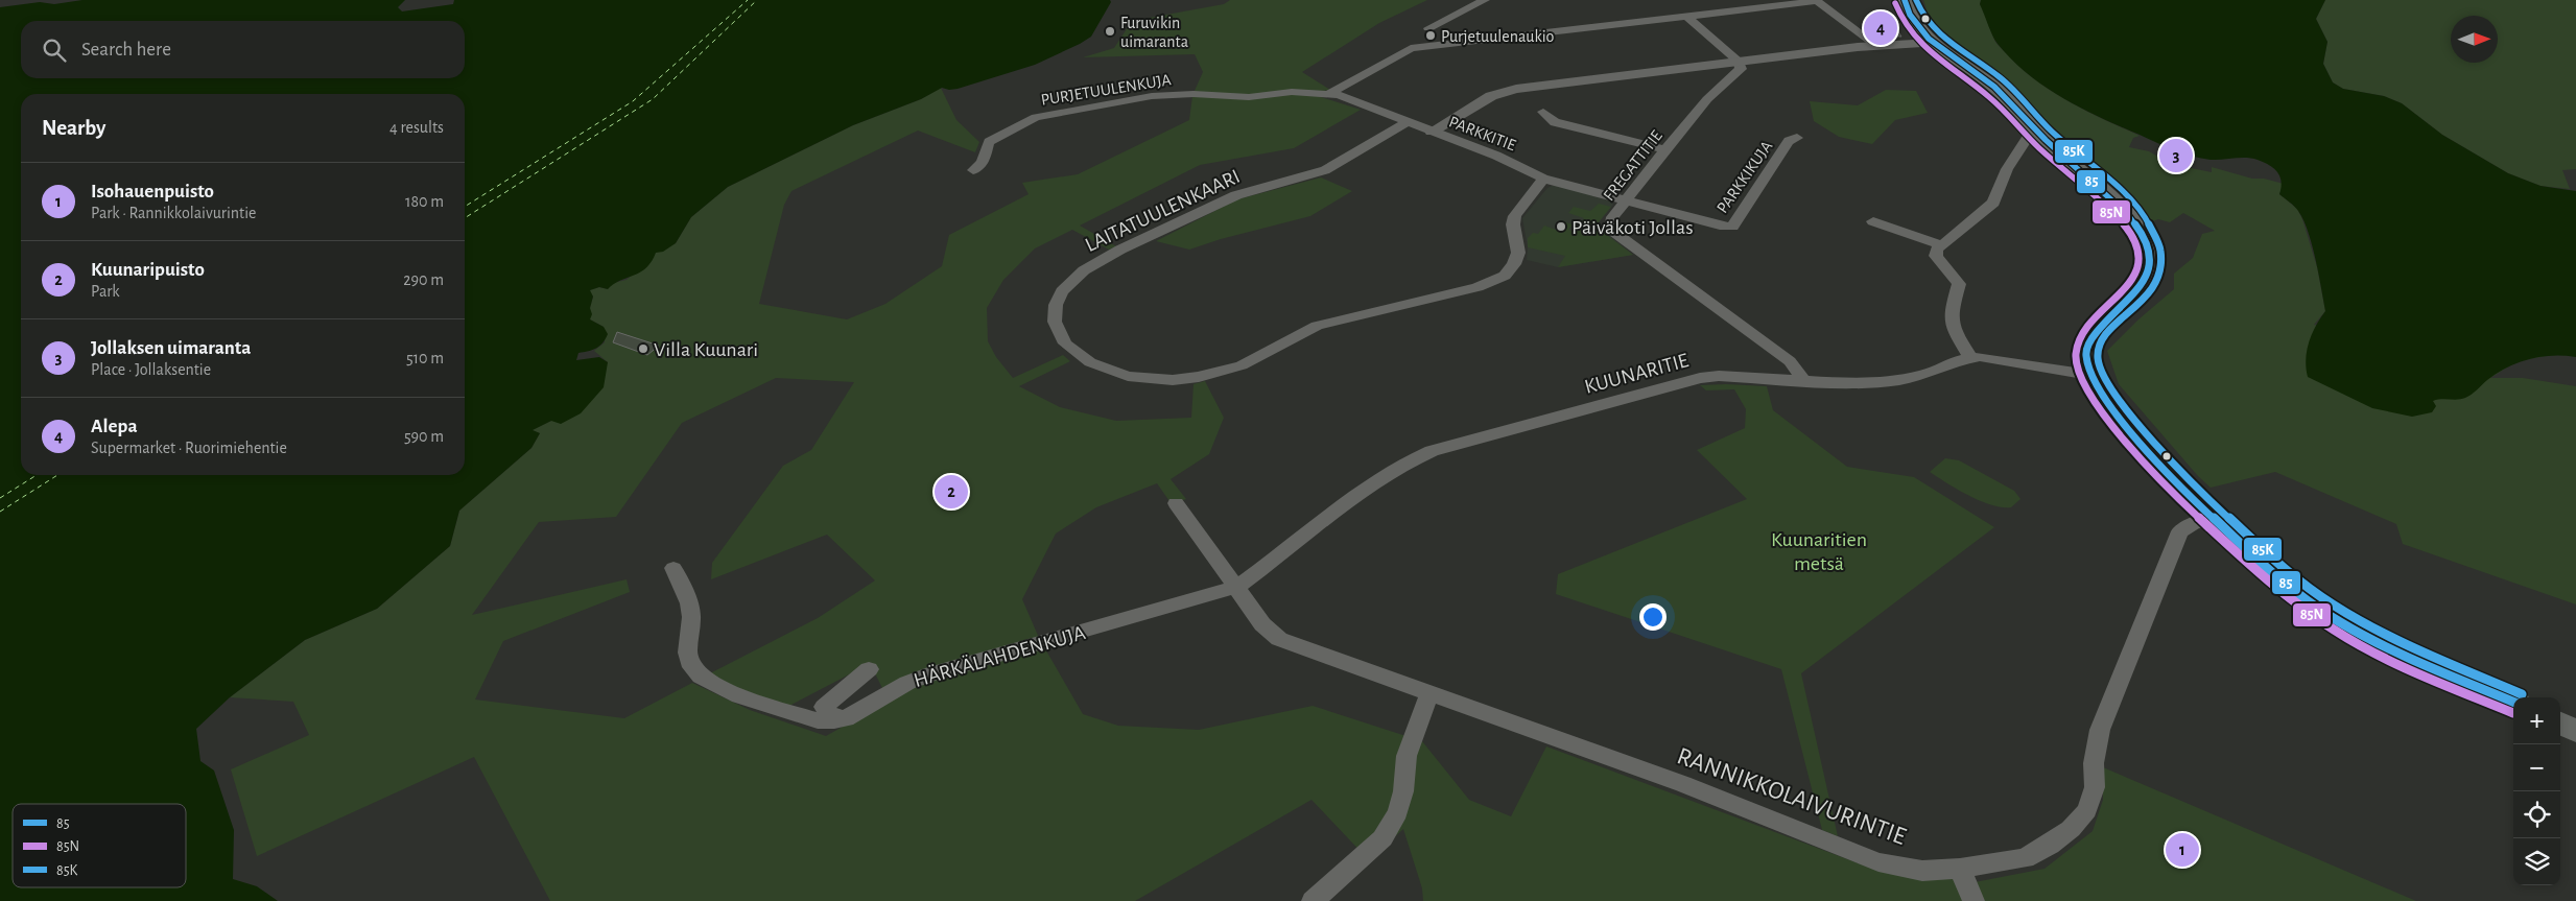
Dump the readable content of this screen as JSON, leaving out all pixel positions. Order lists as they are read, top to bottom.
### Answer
{
  "streets": {
    "street": [
      "PURJETUULENKUJA",
      "PARKKITIE",
      "FREGATTITIE",
      "PARKKIKUJA",
      "LAITATUULENKAARI",
      "KUUNARITIE",
      "HÄRKÄLAHDENKUJA",
      "RANNIKKOLAIVURINTIE"
    ]
  },
  "crossings": [
    ["PURJETUULENKUJA", "PARKKITIE"],
    ["PARKKITIE", "FREGATTITIE"],
    ["PARKKITIE", "PARKKIKUJA"],
    ["PARKKITIE", "LAITATUULENKAARI"],
    ["FREGATTITIE", "PARKKIKUJA"],
    ["FREGATTITIE", "KUUNARITIE"],
    ["KUUNARITIE", "HÄRKÄLAHDENKUJA"],
    ["KUUNARITIE", "RANNIKKOLAIVURINTIE"],
    ["HÄRKÄLAHDENKUJA", "RANNIKKOLAIVURINTIE"]
  ],
  "parks": ["Kuunaritien metsä"],
  "places": [
    "Furuvikin uimaranta",
    "Purjetuulenaukio",
    "Päiväkoti Jollas",
    "Villa Kuunari"
  ],
  "lines": ["transit line 85", "transit line 85K", "transit line 85N"],
  "legend": ["85", "85N", "85K"],
  "north": "right",
  "page": {
    "pins": [
      "4",
      "3",
      "2",
      "1"
    ],
    "search": "Search here",
    "heading": ["Nearby", "4 results"],
    "list": [
      {
        "mark": "1",
        "name": "Isohauenpuisto",
        "note": "Park · Rannikkolaivurintie",
        "value": "180 m"
      },
      {
        "mark": "2",
        "name": "Kuunaripuisto",
        "note": "Park",
        "value": "290 m"
      },
      {
        "mark": "3",
        "name": "Jollaksen uimaranta",
        "note": "Place · Jollaksentie",
        "value": "510 m"
      },
      {
        "mark": "4",
        "name": "Alepa",
        "note": "Supermarket · Ruorimiehentie",
        "value": "590 m"
      }
    ],
    "map_buttons": ["+", "−"]
  }
}
